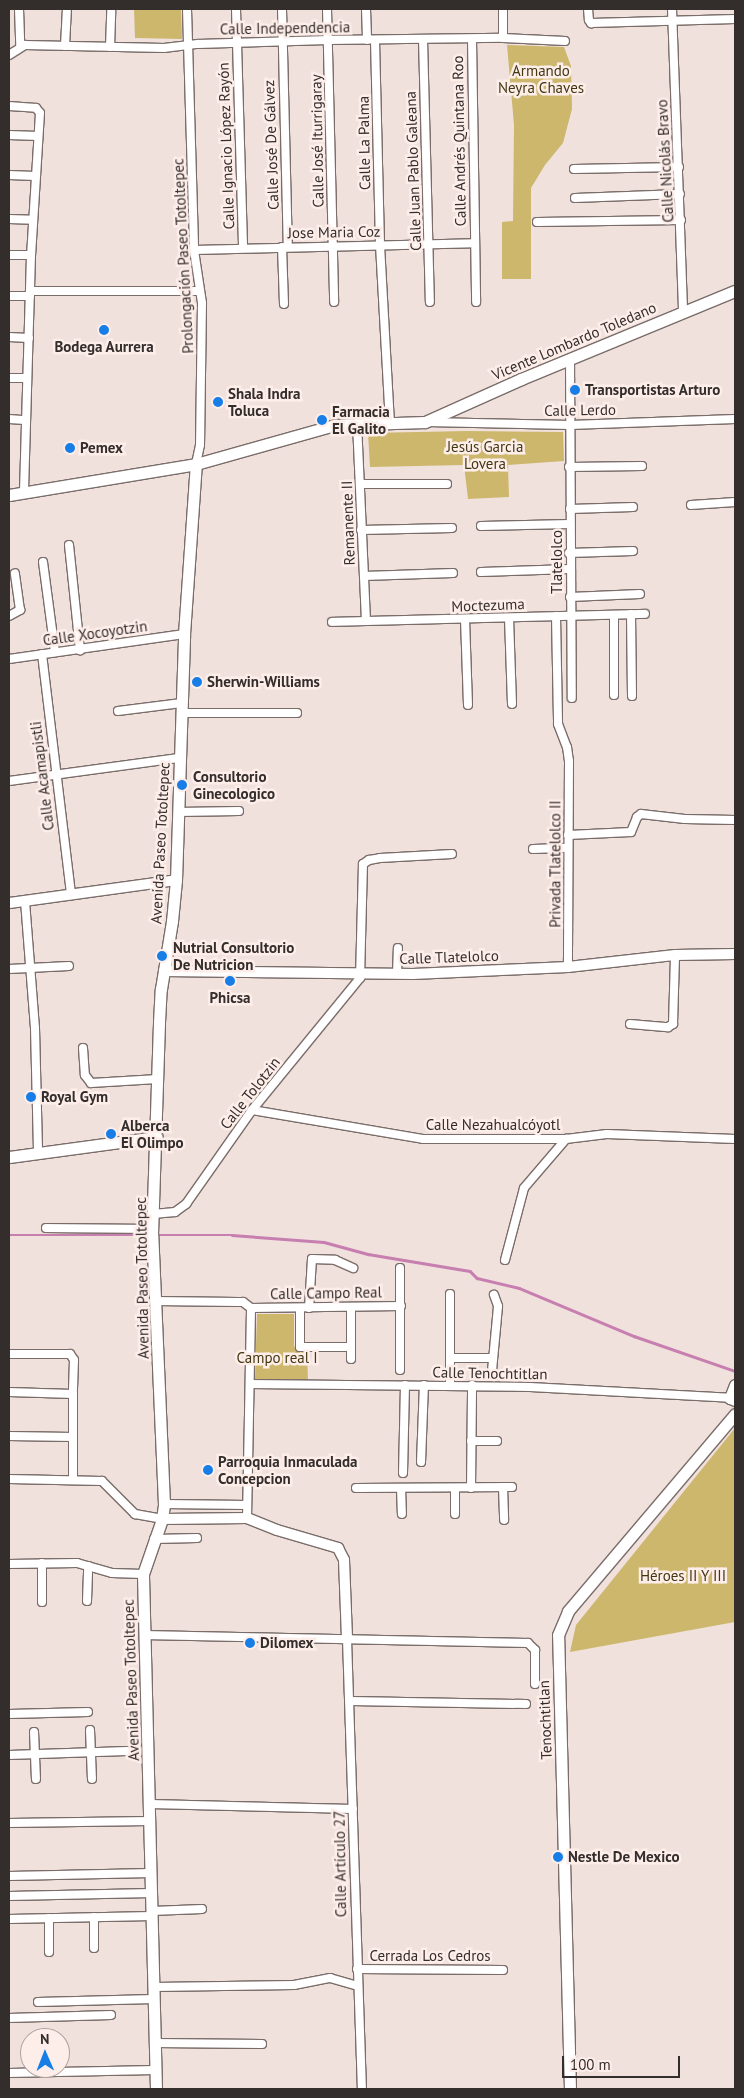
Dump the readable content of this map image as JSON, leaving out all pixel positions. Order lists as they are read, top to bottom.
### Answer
{
  "streets": {
    "main road": ["Vicente Lombardo Toledano", "Avenida Paseo Totoltepec", "Tenochtitlan"],
    "street": [
      "Calle Independencia",
      "Calle José Iturrigaray",
      "Calle Andrés Quintana Roo",
      "Calle La Palma",
      "Calle José De Gálvez",
      "Calle Ignacio López Rayón",
      "Calle Nicolás Bravo",
      "Calle Juan Pablo Galeana",
      "Jose Maria Coz",
      "Prolongación Paseo Totoltepec",
      "Calle Lerdo",
      "Remanente II",
      "Tlatelolco",
      "Moctezuma",
      "Calle Xocoyotzin",
      "Calle Acamapistli",
      "Privada Tlatelolco II",
      "Calle Tlatelolco",
      "Calle Tolotzin",
      "Calle Nezahualcóyotl",
      "Calle Campo Real",
      "Calle Tenochtitlan",
      "Calle Artículo 27",
      "Cerrada Los Cedros"
    ]
  },
  "crossings": [
    ["Calle Independencia", "Calle José Iturrigaray"],
    ["Calle Independencia", "Calle Andrés Quintana Roo"],
    ["Calle Independencia", "Calle La Palma"],
    ["Calle Independencia", "Calle José De Gálvez"],
    ["Calle Independencia", "Calle Ignacio López Rayón"],
    ["Calle Independencia", "Calle Juan Pablo Galeana"],
    ["Calle Independencia", "Prolongación Paseo Totoltepec"],
    ["Calle José Iturrigaray", "Jose Maria Coz"],
    ["Calle Andrés Quintana Roo", "Jose Maria Coz"],
    ["Calle La Palma", "Jose Maria Coz"],
    ["Calle José De Gálvez", "Jose Maria Coz"],
    ["Calle Ignacio López Rayón", "Jose Maria Coz"],
    ["Calle Nicolás Bravo", "Vicente Lombardo Toledano"],
    ["Calle Juan Pablo Galeana", "Jose Maria Coz"],
    ["Jose Maria Coz", "Prolongación Paseo Totoltepec"],
    ["Prolongación Paseo Totoltepec", "Avenida Paseo Totoltepec"],
    ["Vicente Lombardo Toledano", "Calle Lerdo"],
    ["Vicente Lombardo Toledano", "Tlatelolco"],
    ["Calle Lerdo", "Tlatelolco"],
    ["Remanente II", "Moctezuma"],
    ["Tlatelolco", "Moctezuma"],
    ["Moctezuma", "Privada Tlatelolco II"],
    ["Calle Xocoyotzin", "Calle Acamapistli"],
    ["Calle Xocoyotzin", "Avenida Paseo Totoltepec"],
    ["Avenida Paseo Totoltepec", "Calle Tlatelolco"],
    ["Avenida Paseo Totoltepec", "Calle Tolotzin"],
    ["Avenida Paseo Totoltepec", "Calle Campo Real"],
    ["Privada Tlatelolco II", "Calle Tlatelolco"],
    ["Calle Tlatelolco", "Calle Tolotzin"],
    ["Calle Tolotzin", "Calle Nezahualcóyotl"],
    ["Calle Artículo 27", "Cerrada Los Cedros"]
  ],
  "parks": [
    "Armando Neyra Chaves",
    "Jesús Garcia Lovera",
    "Campo real I",
    "Héroes II Y III"
  ],
  "places": [
    "Bodega Aurrera",
    "Transportistas Arturo",
    "Shala Indra Toluca",
    "Farmacia El Galito",
    "Pemex",
    "Sherwin-Williams",
    "Consultorio Ginecologico",
    "Nutrial Consultorio De Nutricion",
    "Phicsa",
    "Royal Gym",
    "Alberca El Olimpo",
    "Parroquia Inmaculada Concepcion",
    "Dilomex",
    "Nestle De Mexico"
  ],
  "scale_bar": "100 m",
  "north": "top"
}
